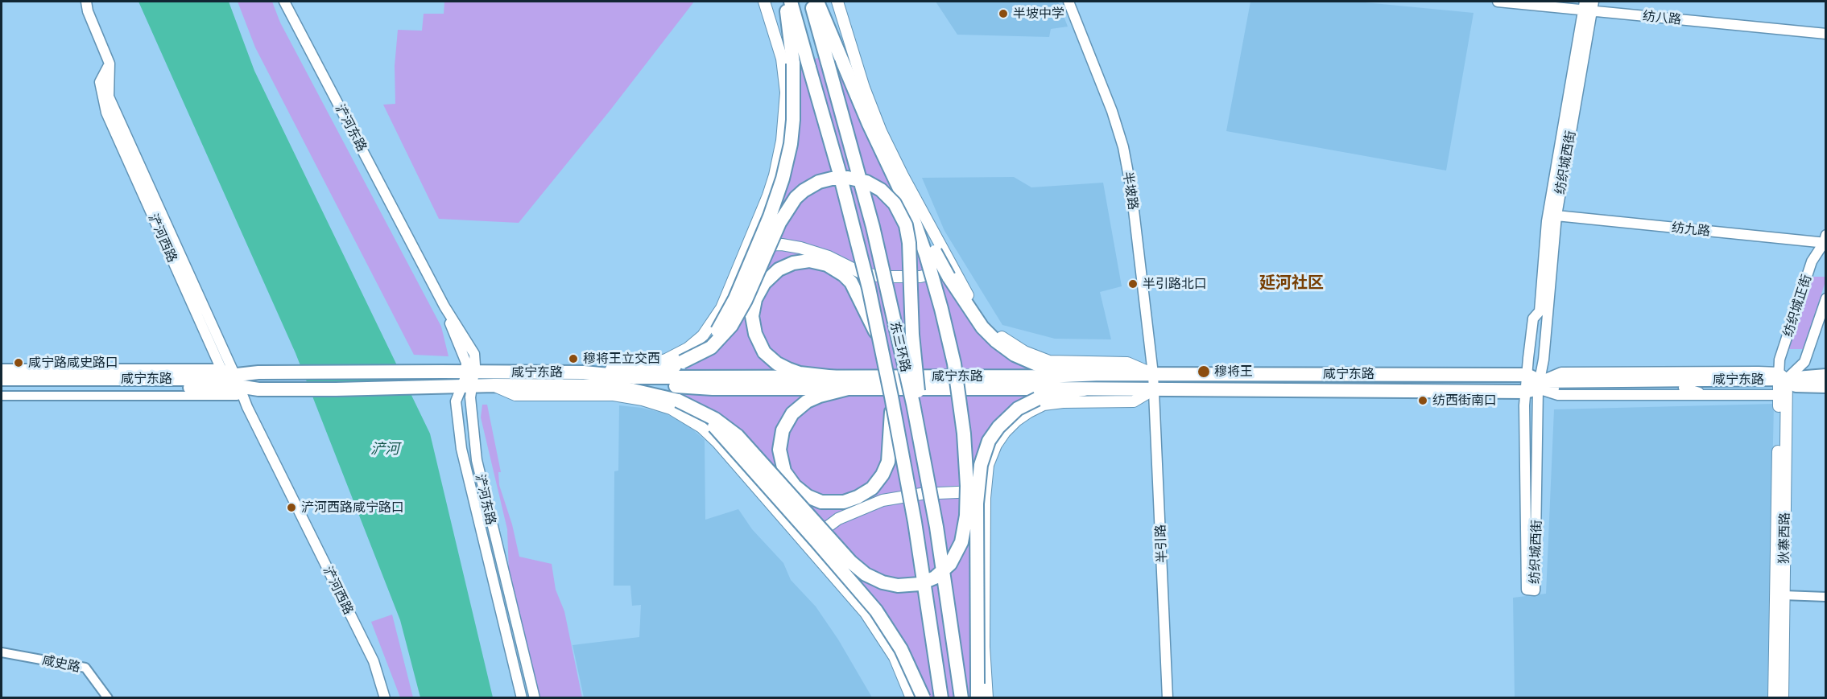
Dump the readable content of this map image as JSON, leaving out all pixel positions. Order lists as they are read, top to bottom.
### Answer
{
  "streets": {
    "main road": ["东三环路", "咸宁东路", "狄寨西路"],
    "street": [
      "纺八路",
      "浐河东路",
      "纺织城西街",
      "半坡路",
      "纺九路",
      "浐河西路",
      "纺织城正街",
      "半引路",
      "咸史路"
    ]
  },
  "crossings": [
    ["纺八路", "纺织城西街"],
    ["浐河东路", "咸宁东路"],
    ["纺织城西街", "纺九路"],
    ["纺织城西街", "咸宁东路"],
    ["半坡路", "咸宁东路"],
    ["半坡路", "半引路"],
    ["纺九路", "纺织城正街"],
    ["浐河西路", "咸宁东路"],
    ["纺织城正街", "咸宁东路"],
    ["纺织城正街", "狄寨西路"],
    ["咸宁东路", "狄寨西路"],
    ["咸宁东路", "半引路"]
  ],
  "districts": ["延河社区"],
  "water": ["浐河"],
  "places": [
    "半坡中学",
    "半引路北口",
    "穆将王立交西",
    "咸宁路咸史路口",
    "穆将王",
    "纺西街南口",
    "浐河西路咸宁路口"
  ]
}
